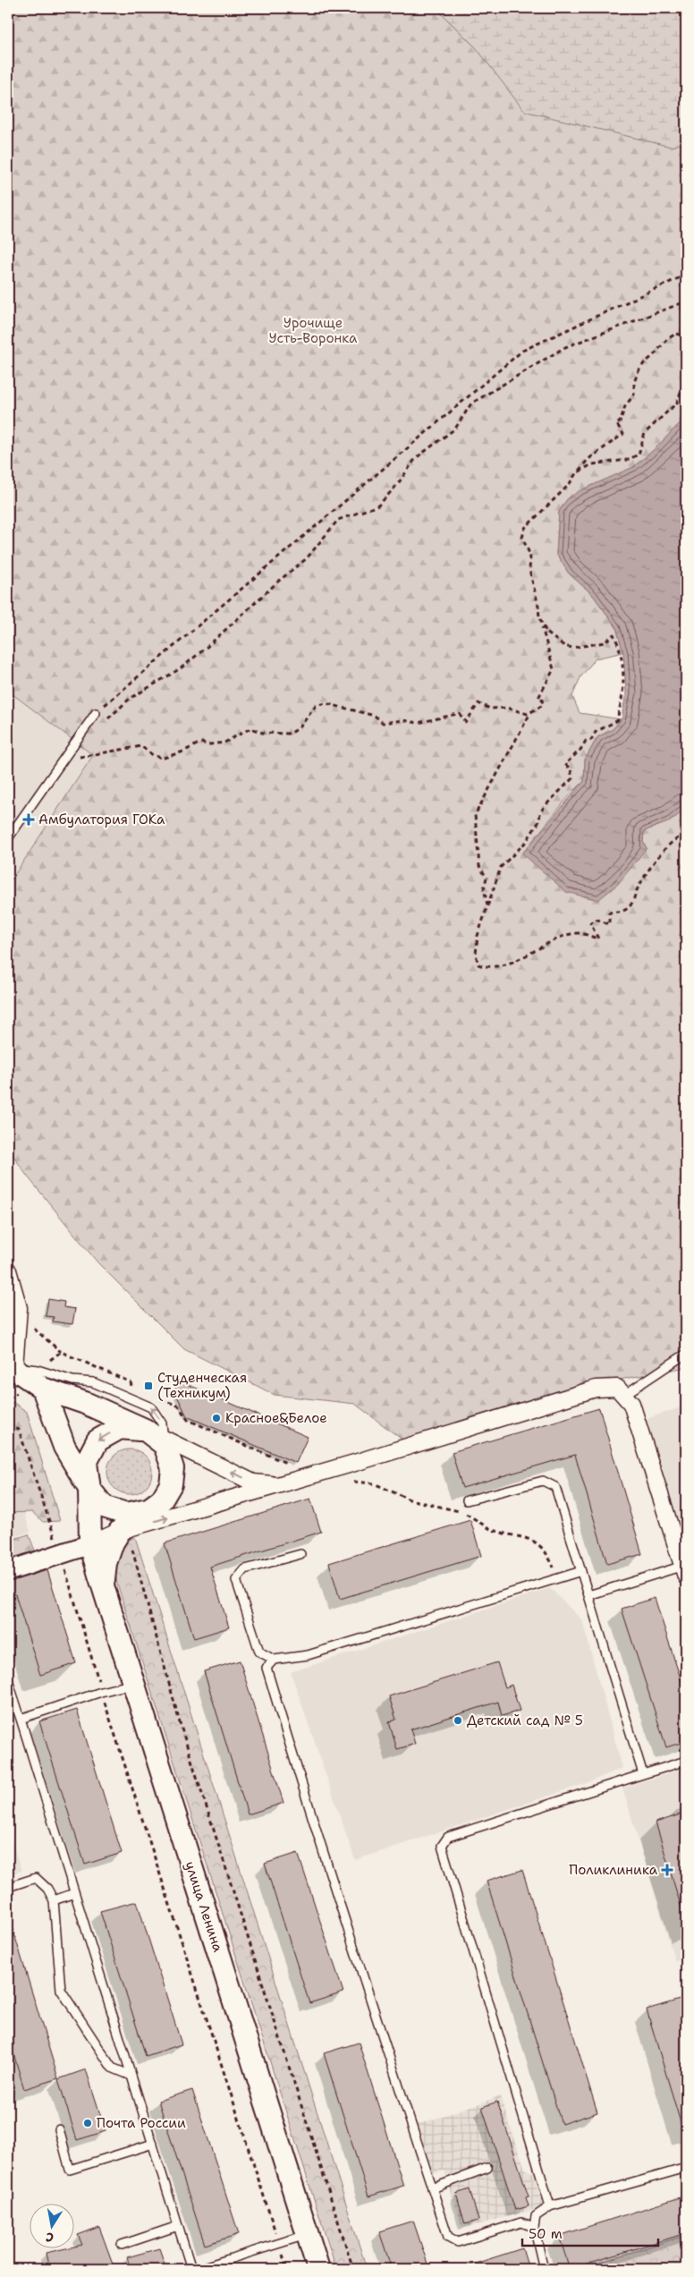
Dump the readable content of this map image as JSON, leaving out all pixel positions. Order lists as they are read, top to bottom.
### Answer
{
  "streets": {
    "main road": ["улица Ленина"]
  },
  "parks": ["Урочище Усть-Воронка"],
  "places": {
    "health": ["Амбулатория ГОКа", "Поликлиника"],
    "transit": ["Студенческая (Техникум)"],
    "other": ["Красное&Белое", "Детский сад № 5", "Почта России"]
  },
  "scale_bar": "50 m",
  "north": "bottom"
}
